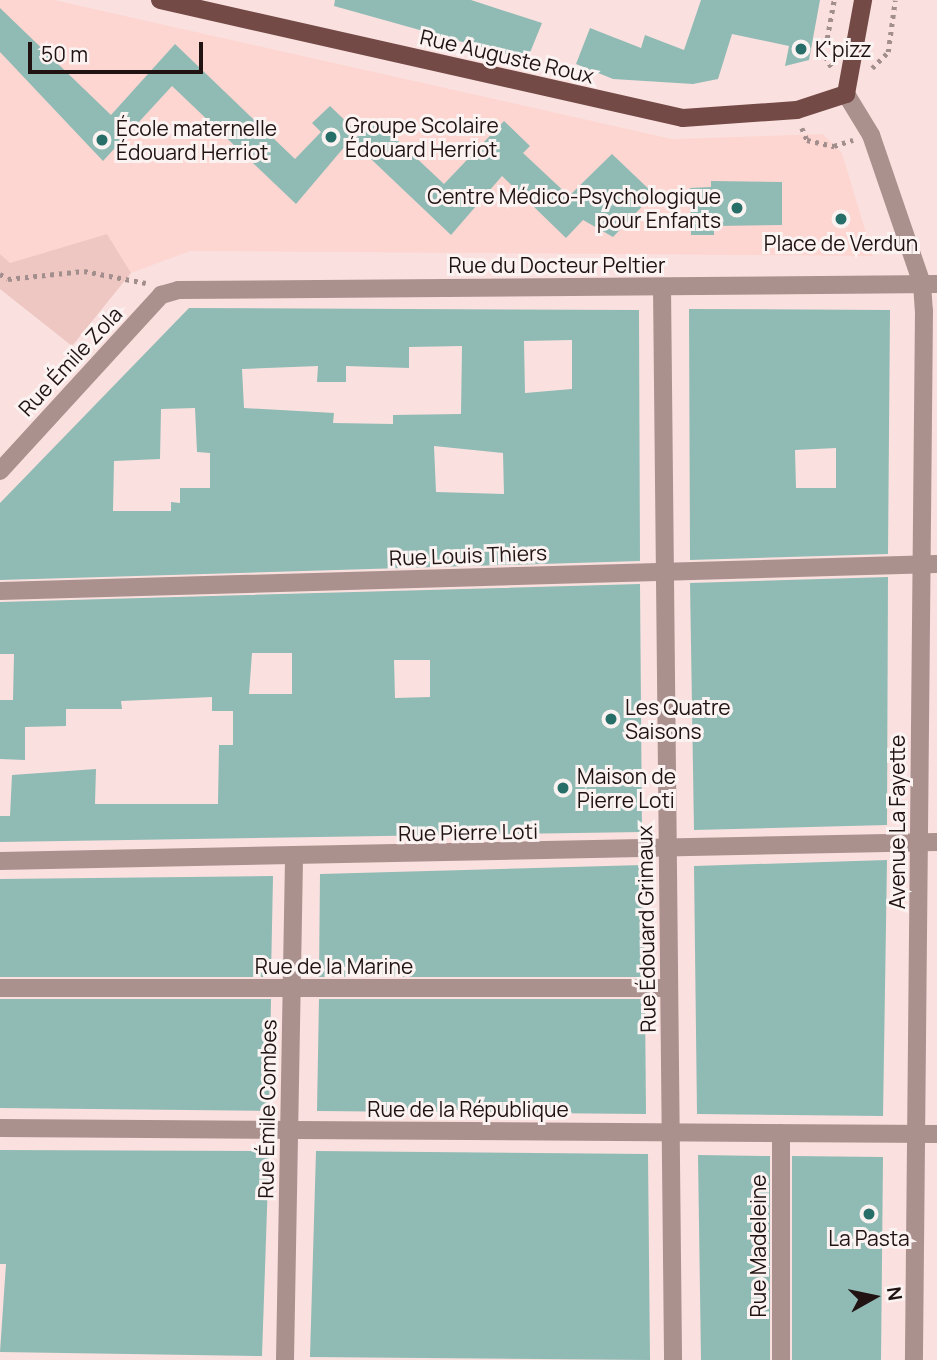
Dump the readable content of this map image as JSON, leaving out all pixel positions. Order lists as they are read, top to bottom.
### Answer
{
  "streets": {
    "main road": ["Rue Auguste Roux"],
    "street": [
      "Rue du Docteur Peltier",
      "Rue Émile Zola",
      "Rue Louis Thiers",
      "Avenue La Fayette",
      "Rue Pierre Loti",
      "Rue Édouard Grimaux",
      "Rue de la Marine",
      "Rue Émile Combes",
      "Rue de la République",
      "Rue Madeleine"
    ]
  },
  "crossings": [
    ["Rue Auguste Roux", "Avenue La Fayette"],
    ["Rue du Docteur Peltier", "Rue Émile Zola"],
    ["Rue du Docteur Peltier", "Avenue La Fayette"],
    ["Rue du Docteur Peltier", "Rue Édouard Grimaux"],
    ["Rue Louis Thiers", "Avenue La Fayette"],
    ["Rue Louis Thiers", "Rue Édouard Grimaux"],
    ["Avenue La Fayette", "Rue Pierre Loti"],
    ["Avenue La Fayette", "Rue de la République"],
    ["Rue Pierre Loti", "Rue Édouard Grimaux"],
    ["Rue Pierre Loti", "Rue Émile Combes"],
    ["Rue Édouard Grimaux", "Rue de la Marine"],
    ["Rue Édouard Grimaux", "Rue de la République"],
    ["Rue de la Marine", "Rue Émile Combes"],
    ["Rue Émile Combes", "Rue de la République"],
    ["Rue de la République", "Rue Madeleine"]
  ],
  "places": [
    "K'pizz",
    "Groupe Scolaire Édouard Herriot",
    "École maternelle Édouard Herriot",
    "Centre Médico-Psychologique pour Enfants",
    "Place de Verdun",
    "Les Quatre Saisons",
    "Maison de Pierre Loti",
    "La Pasta"
  ],
  "scale_bar": "50 m",
  "north": "right"
}
